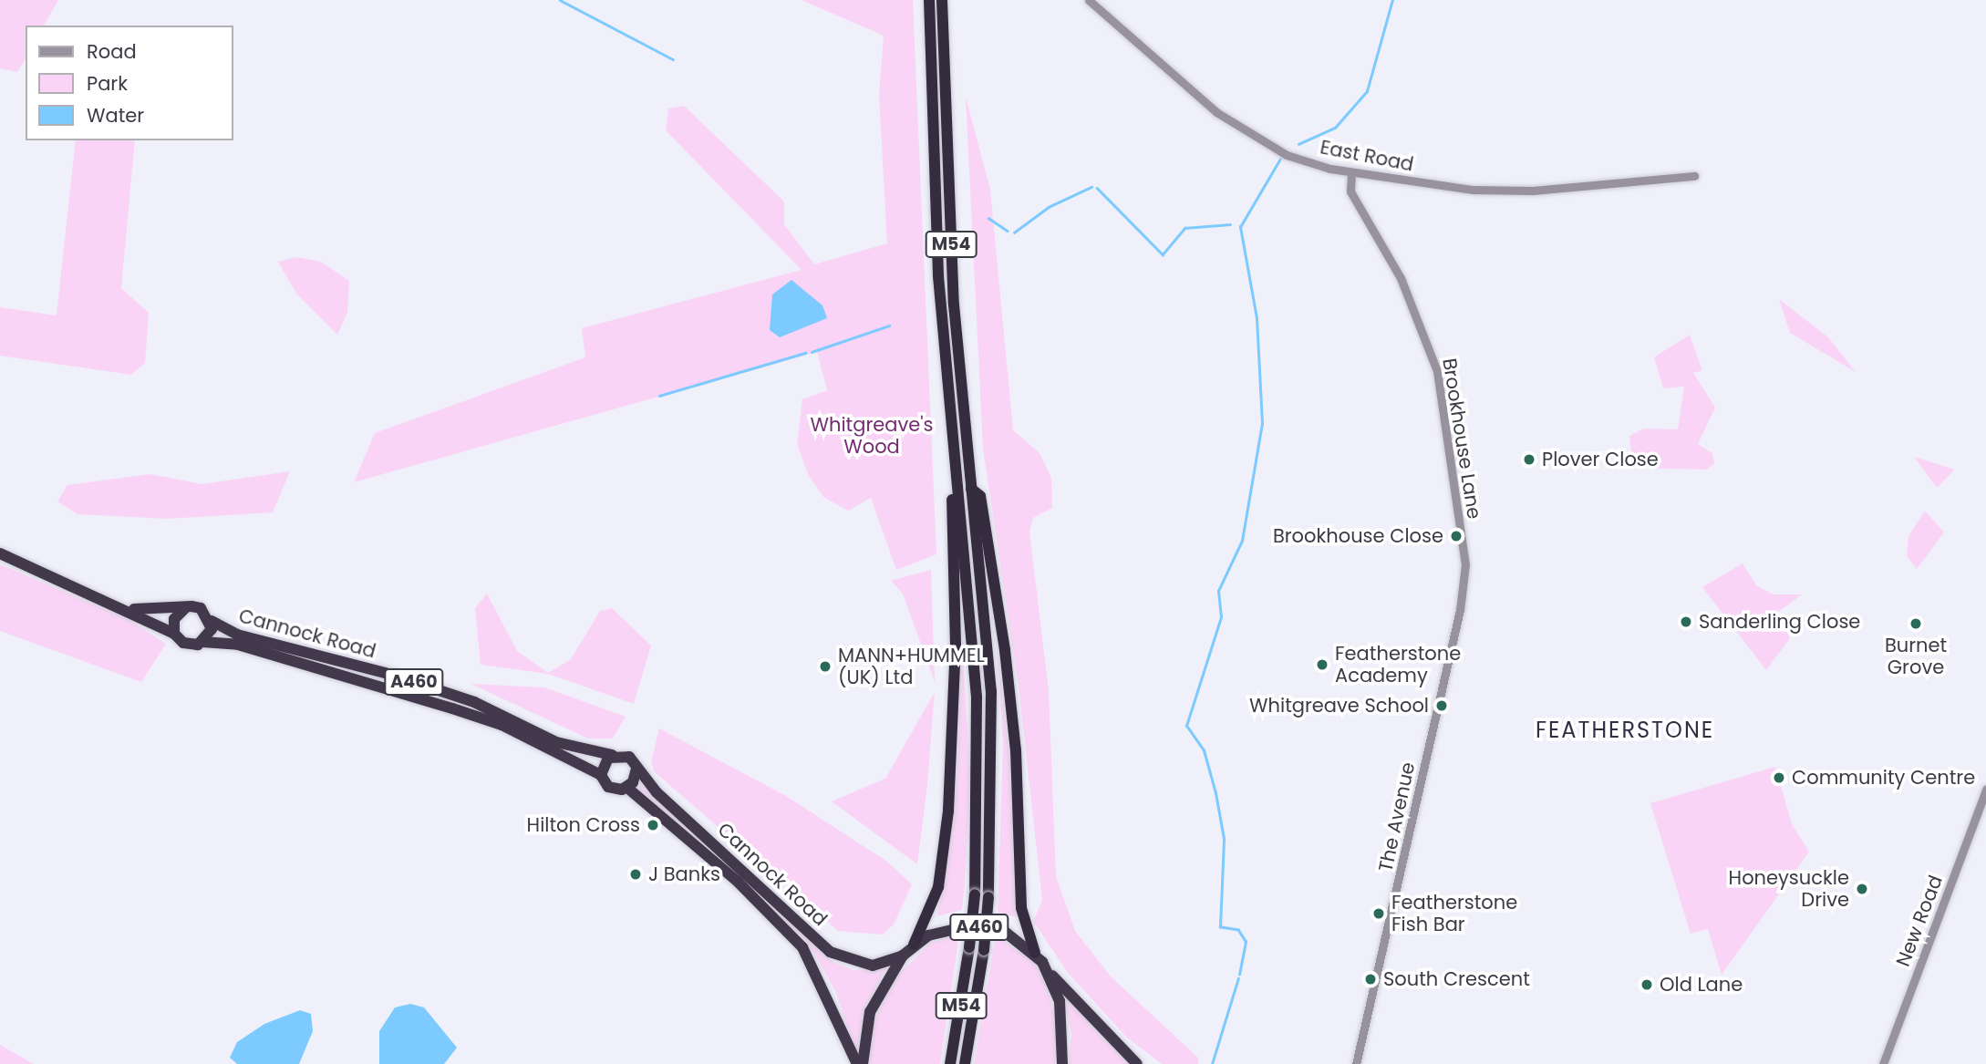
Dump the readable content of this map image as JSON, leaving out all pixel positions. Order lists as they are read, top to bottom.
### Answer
{
  "streets": {
    "highway": ["M54", "Cannock Road", "A460"],
    "street": [
      "East Road",
      "Brookhouse Lane",
      "The Avenue",
      "New Road"
    ]
  },
  "crossings": [
    ["East Road", "Brookhouse Lane"],
    ["M54", "A460"],
    ["Brookhouse Lane", "The Avenue"],
    ["Cannock Road", "A460"]
  ],
  "districts": ["FEATHERSTONE"],
  "parks": ["Whitgreave's Wood"],
  "places": [
    "Plover Close",
    "Brookhouse Close",
    "Sanderling Close",
    "Burnet Grove",
    "Featherstone Academy",
    "MANN+HUMMEL (UK) Ltd",
    "Whitgreave School",
    "Community Centre",
    "Hilton Cross",
    "J Banks",
    "Honeysuckle Drive",
    "Featherstone Fish Bar",
    "South Crescent",
    "Old Lane"
  ],
  "legend": ["Road", "Park", "Water"]
}
